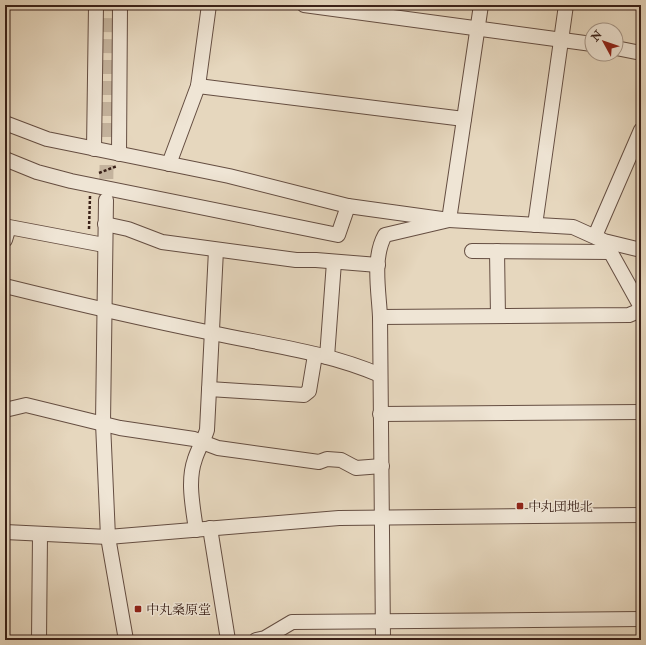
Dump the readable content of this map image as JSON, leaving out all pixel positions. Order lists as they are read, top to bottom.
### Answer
{
  "places": {
    "transit": ["中丸団地北", "中丸桑原堂"]
  },
  "north": "top left"
}
